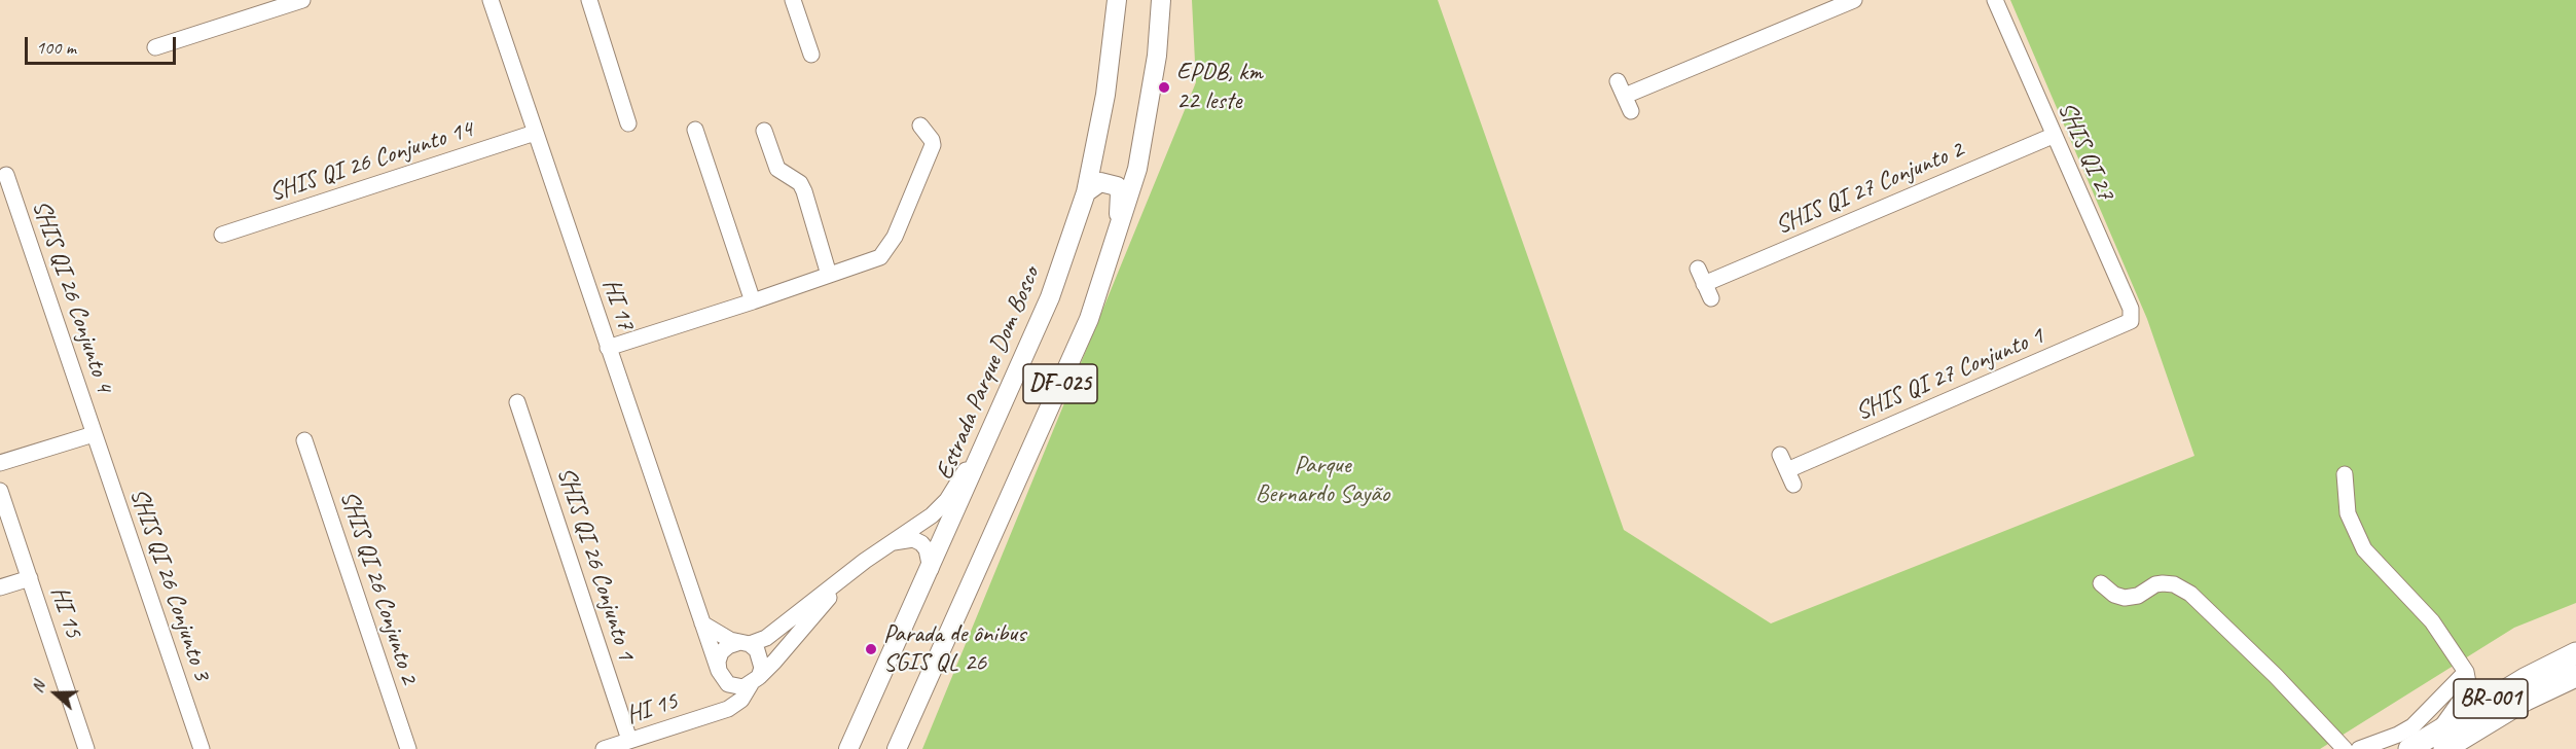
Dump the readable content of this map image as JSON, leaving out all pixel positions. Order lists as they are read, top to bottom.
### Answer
{
  "streets": {
    "highway": ["BR-001"],
    "main road": ["Estrada Parque Dom Bosco", "DF-025"],
    "street": [
      "SHIS QI 27",
      "SHIS QI 26 Conjunto 14",
      "SHIS QI 27 Conjunto 2",
      "SHIS QI 26 Conjunto 4",
      "HI 17",
      "SHIS QI 27 Conjunto 1",
      "SHIS QI 26 Conjunto 1",
      "SHIS QI 26 Conjunto 3",
      "SHIS QI 26 Conjunto 2",
      "HI 15"
    ]
  },
  "crossings": [
    ["SHIS QI 27", "SHIS QI 27 Conjunto 2"],
    ["SHIS QI 27", "SHIS QI 27 Conjunto 1"],
    ["SHIS QI 26 Conjunto 14", "HI 17"],
    ["SHIS QI 26 Conjunto 4", "SHIS QI 26 Conjunto 3"],
    ["HI 17", "HI 15"],
    ["SHIS QI 26 Conjunto 1", "HI 15"]
  ],
  "parks": ["Parque Bernardo Sayão"],
  "places": ["EPDB, km 22 leste", "Parada de ônibus SGIS QL 26"],
  "scale_bar": "100 m",
  "north": "left"
}
